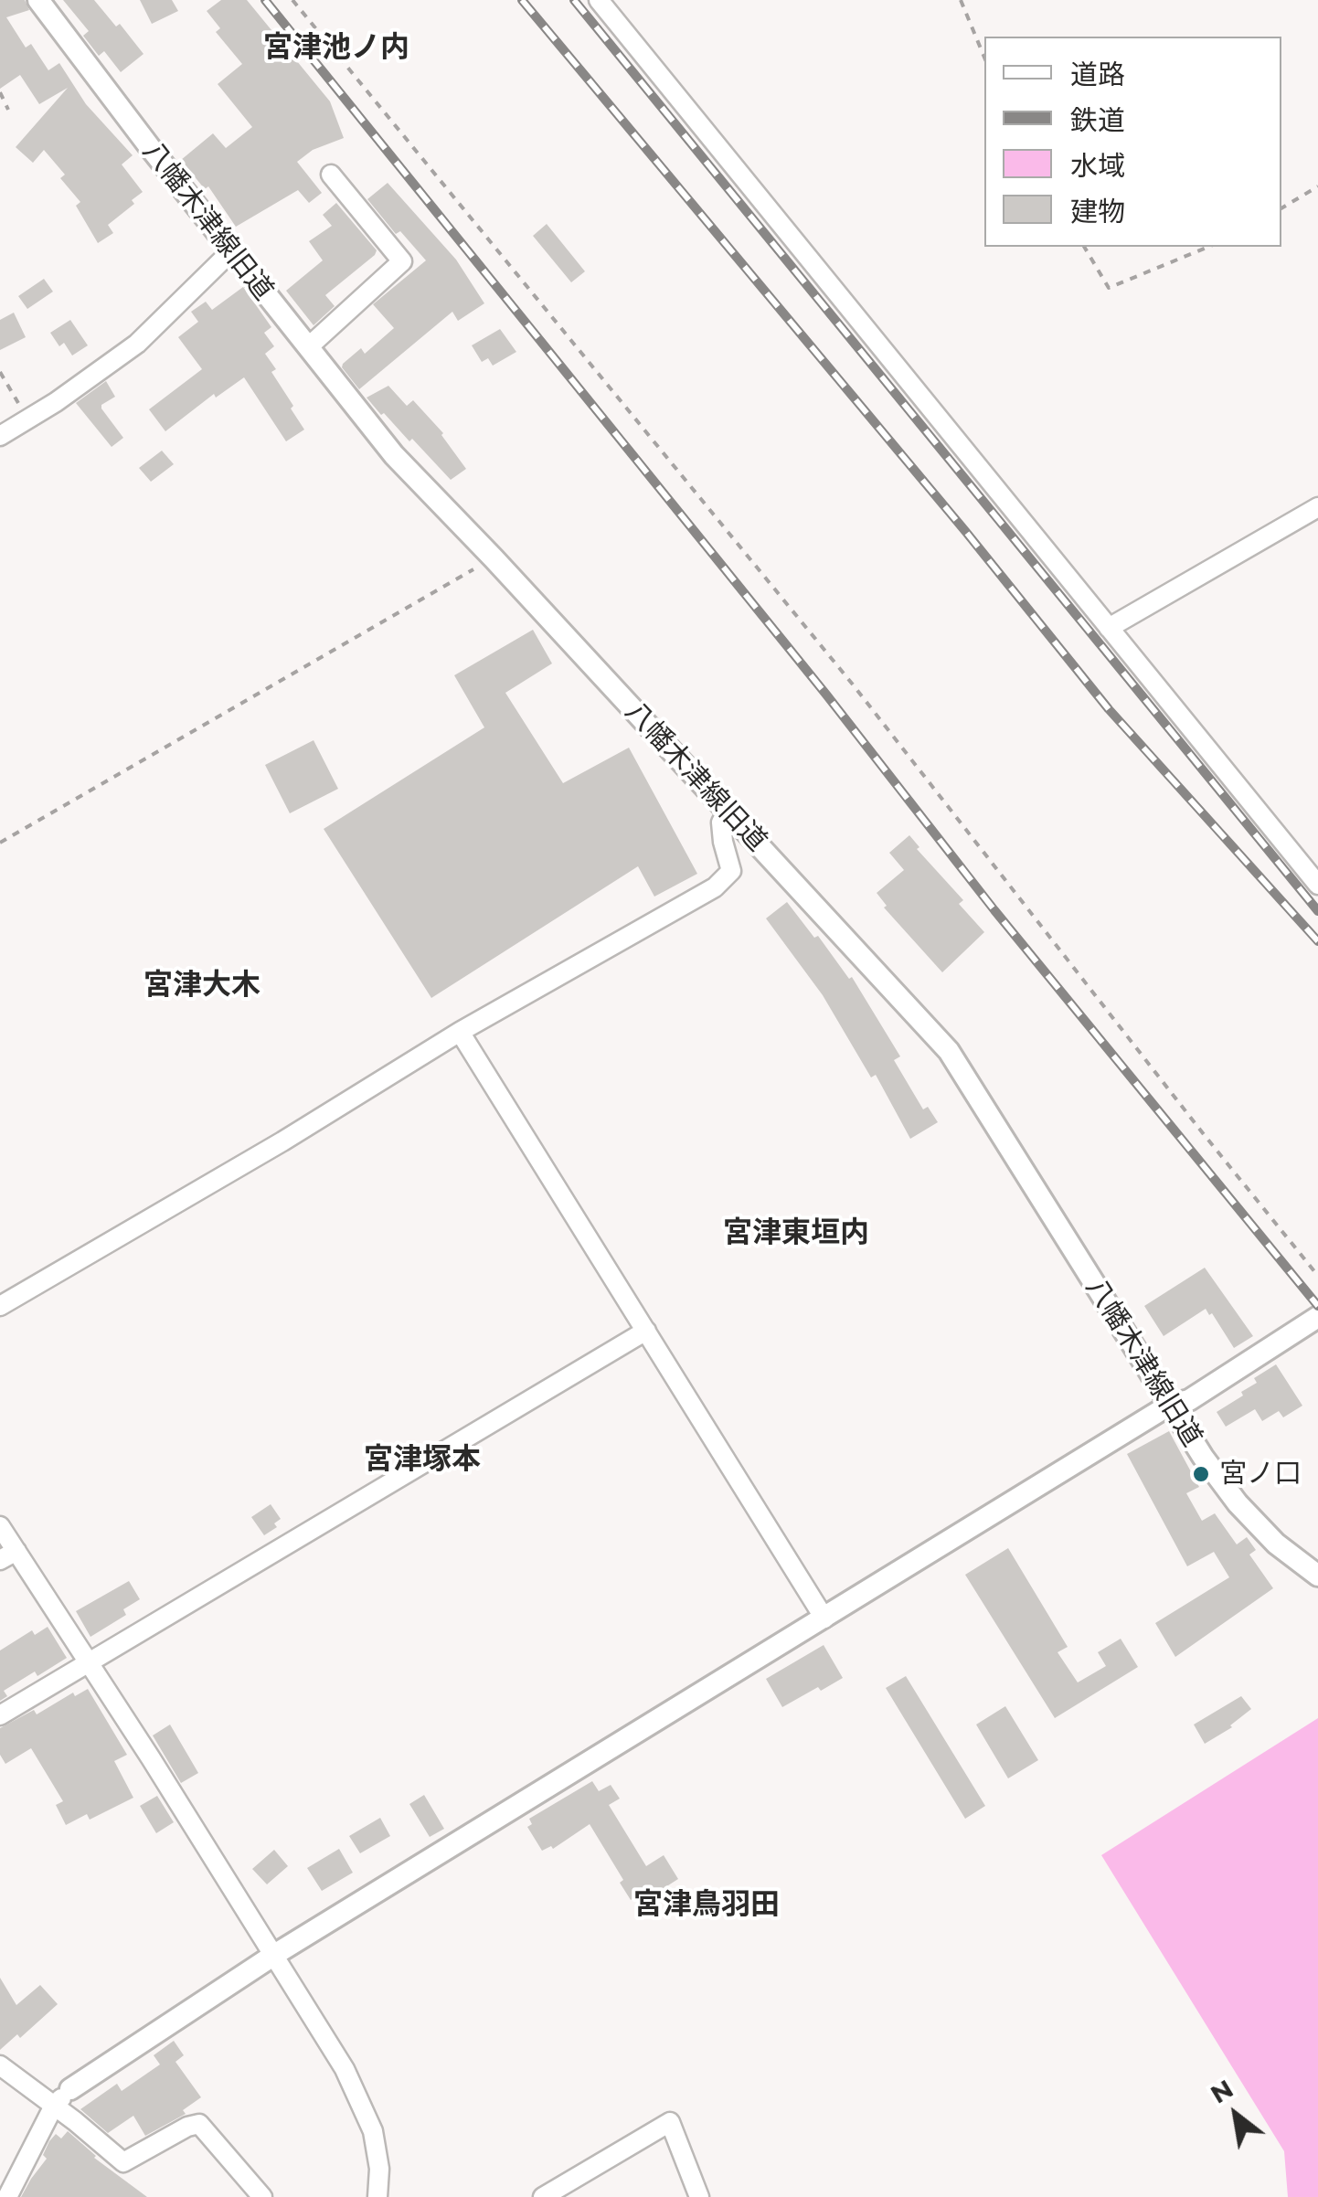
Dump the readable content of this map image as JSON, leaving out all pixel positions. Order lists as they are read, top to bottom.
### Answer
{
  "streets": {
    "street": ["八幡木津線旧道"]
  },
  "districts": [
    "宮津池ノ内",
    "宮津大木",
    "宮津東垣内",
    "宮津塚本",
    "宮津鳥羽田"
  ],
  "places": ["宮ノ口"],
  "legend": [
    "道路",
    "鉄道",
    "水域",
    "建物"
  ],
  "north": "top left"
}
